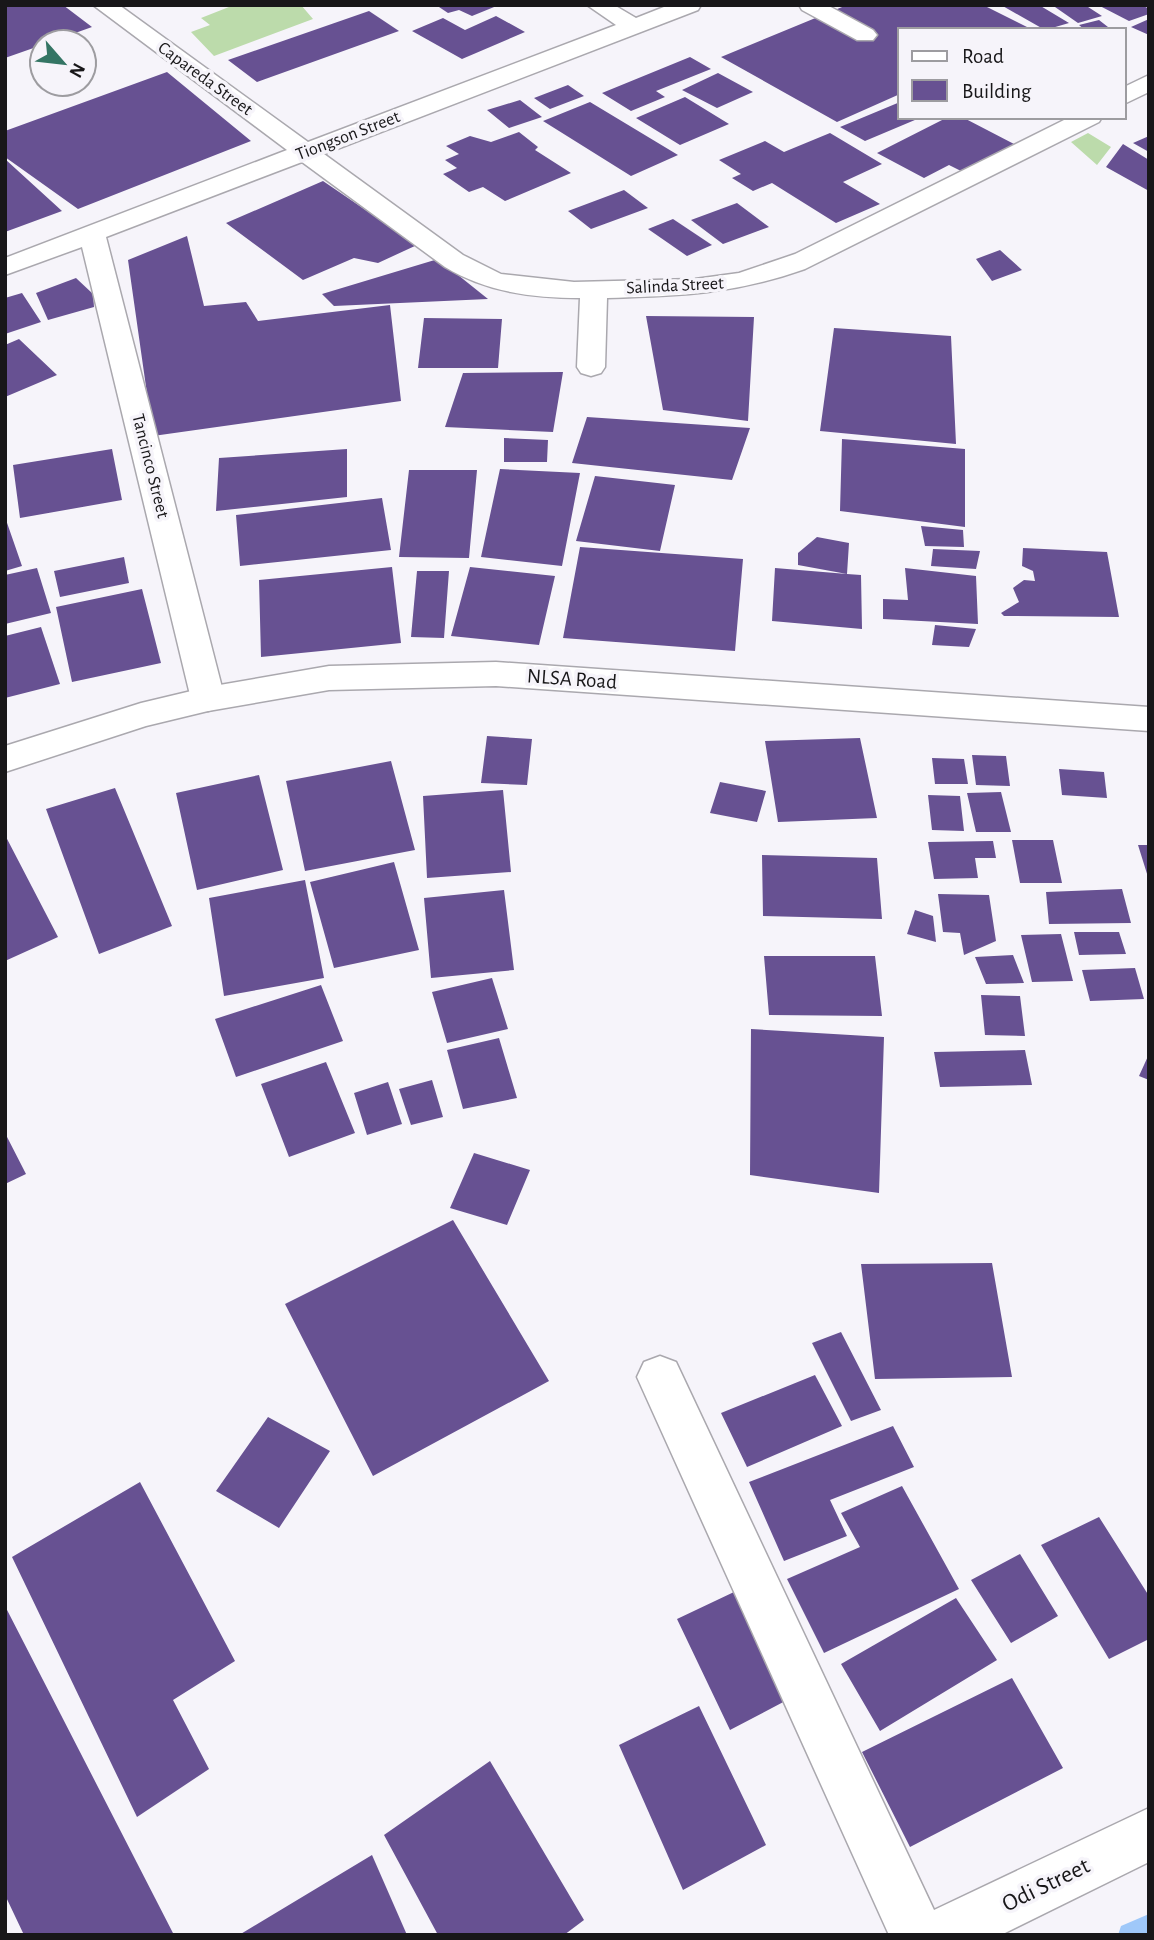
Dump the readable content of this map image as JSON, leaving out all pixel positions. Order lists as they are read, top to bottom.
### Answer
{
  "streets": {
    "street": [
      "Capareda Street",
      "Tiongson Street",
      "Salinda Street",
      "Tancinco Street",
      "NLSA Road",
      "Odi Street"
    ]
  },
  "crossings": [
    ["Capareda Street", "Tiongson Street"],
    ["Capareda Street", "Salinda Street"],
    ["Tiongson Street", "Salinda Street"],
    ["Tiongson Street", "Tancinco Street"],
    ["Tancinco Street", "NLSA Road"]
  ],
  "legend": ["Road", "Building"],
  "north": "bottom right"
}
